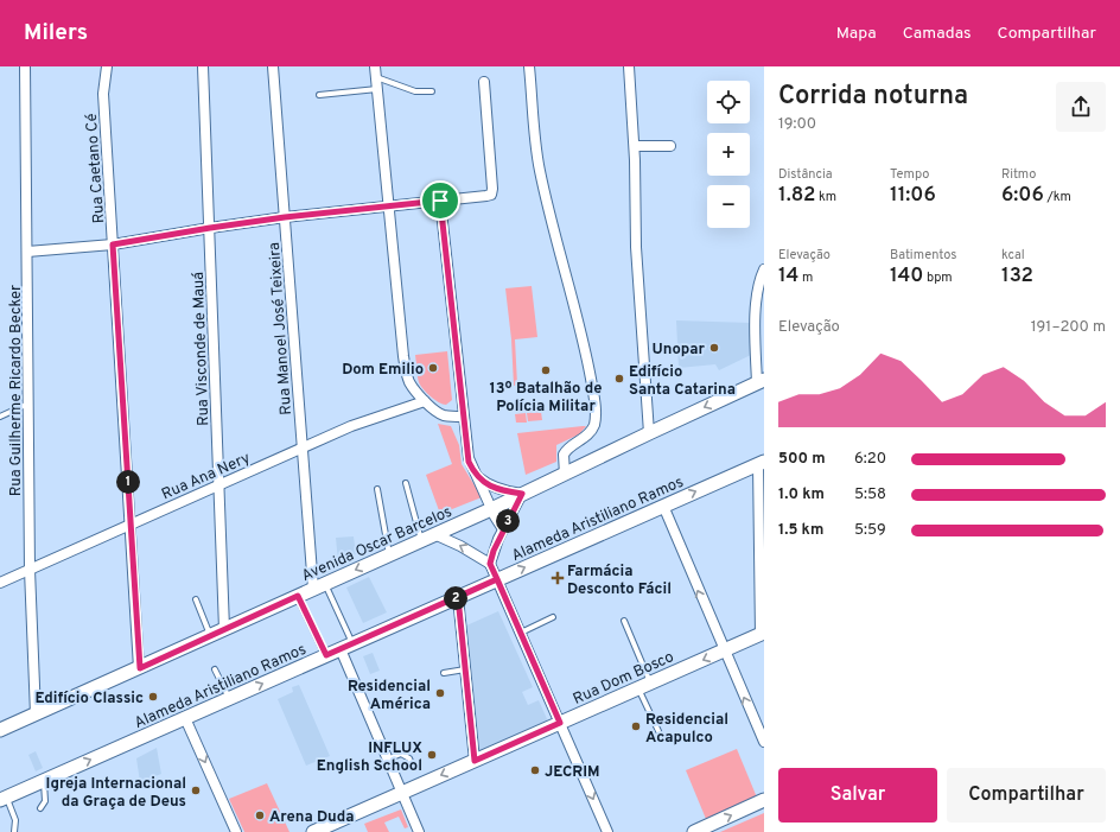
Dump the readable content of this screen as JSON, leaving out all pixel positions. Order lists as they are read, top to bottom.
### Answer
{
  "streets": {
    "main road": ["Alameda Aristiliano Ramos", "Avenida Oscar Barcelos", "Rua Dom Bosco"],
    "street": [
      "Rua Caetano Cé",
      "Rua Manoel José Teixeira",
      "Rua Visconde de Mauá",
      "Rua Guilherme Ricardo Becker",
      "Rua Ana Nery"
    ]
  },
  "crossings": [
    ["Rua Caetano Cé", "Rua Ana Nery"],
    ["Rua Caetano Cé", "Avenida Oscar Barcelos"],
    ["Rua Manoel José Teixeira", "Rua Ana Nery"],
    ["Rua Manoel José Teixeira", "Avenida Oscar Barcelos"],
    ["Rua Visconde de Mauá", "Rua Ana Nery"],
    ["Rua Visconde de Mauá", "Avenida Oscar Barcelos"],
    ["Rua Guilherme Ricardo Becker", "Rua Ana Nery"],
    ["Rua Guilherme Ricardo Becker", "Avenida Oscar Barcelos"]
  ],
  "one_way": ["Alameda Aristiliano Ramos"],
  "places": {
    "other": [
      "Unopar",
      "Dom Emilio",
      "13º Batalhão de Polícia Militar",
      "Edifício Santa Catarina",
      "Residencial América",
      "Edifício Classic",
      "Residencial Acapulco",
      "INFLUX English School",
      "JECRIM",
      "Igreja Internacional da Graça de Deus",
      "Arena Duda"
    ],
    "health": ["Farmácia Desconto Fácil"]
  },
  "page": {
    "header": "Milers",
    "nav": ["Mapa", "Camadas", "Compartilhar"],
    "heading": ["Corrida noturna", "19:00"],
    "map_buttons": ["+", "−"],
    "stats": [
      ["Distância", "1.82 km"],
      ["Tempo", "11:06"],
      ["Ritmo", "6:06 /km"],
      ["Elevação", "14 m"],
      ["Batimentos", "140 bpm"],
      ["kcal", "132"]
    ],
    "chart": ["Elevação", "191–200 m"],
    "list": [
      {
        "name": "500 m",
        "note": "6:20"
      },
      {
        "name": "1.0 km",
        "note": "5:58"
      },
      {
        "name": "1.5 km",
        "note": "5:59"
      }
    ],
    "pins": ["1", "3", "2"],
    "buttons": ["Salvar", "Compartilhar"]
  }
}
